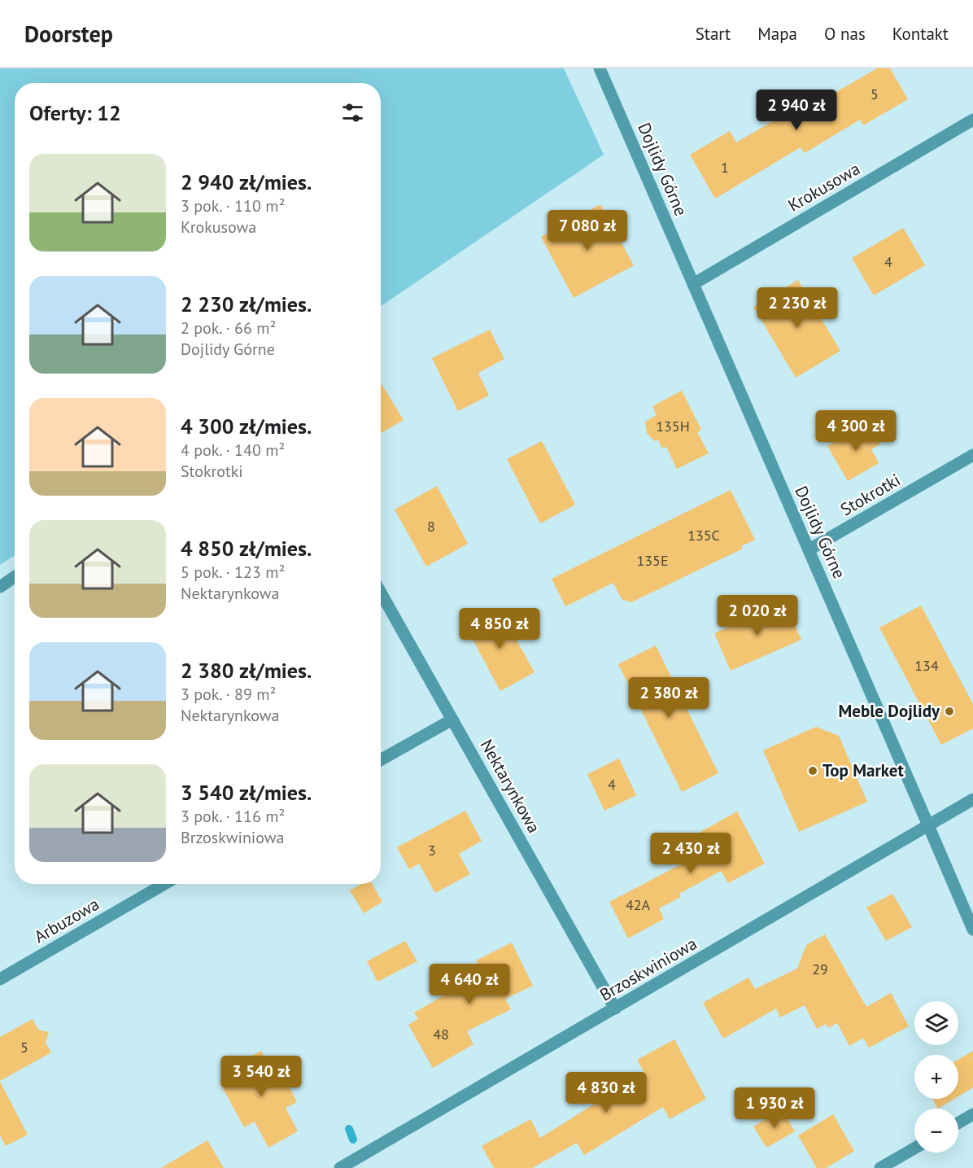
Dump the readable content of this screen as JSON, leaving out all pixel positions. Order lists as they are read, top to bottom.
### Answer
{
  "streets": {
    "street": [
      "Dojlidy Górne",
      "Krokusowa",
      "Stokrotki",
      "Nektarynkowa",
      "Arbuzowa",
      "Brzoskwiniowa"
    ]
  },
  "crossings": [
    ["Dojlidy Górne", "Krokusowa"],
    ["Dojlidy Górne", "Stokrotki"],
    ["Dojlidy Górne", "Brzoskwiniowa"],
    ["Nektarynkowa", "Brzoskwiniowa"]
  ],
  "places": ["Meble Dojlidy", "Top Market"],
  "house_numbers": [
    "5",
    "1",
    "4",
    "135H",
    "8",
    "135C",
    "135E",
    "134",
    "4",
    "3",
    "42A",
    "29",
    "48",
    "5"
  ],
  "page": {
    "header": "Doorstep",
    "nav": [
      "Start",
      "Mapa",
      "O nas",
      "Kontakt"
    ],
    "heading": "Oferty: 12",
    "price": [
      "2 940 zł",
      "7 080 zł",
      "2 230 zł",
      "4 300 zł",
      "2 020 zł",
      "4 850 zł",
      "2 380 zł",
      "2 430 zł",
      "4 640 zł",
      "3 540 zł",
      "4 830 zł",
      "1 930 zł"
    ],
    "list": [
      {
        "name": "2 940 zł/mies.",
        "note": "3 pok. · 110 m² · Krokusowa"
      },
      {
        "name": "2 230 zł/mies.",
        "note": "2 pok. · 66 m² · Dojlidy Górne"
      },
      {
        "name": "4 300 zł/mies.",
        "note": "4 pok. · 140 m² · Stokrotki"
      },
      {
        "name": "4 850 zł/mies.",
        "note": "5 pok. · 123 m² · Nektarynkowa"
      },
      {
        "name": "2 380 zł/mies.",
        "note": "3 pok. · 89 m² · Nektarynkowa"
      },
      {
        "name": "3 540 zł/mies.",
        "note": "3 pok. · 116 m² · Brzoskwiniowa"
      }
    ],
    "map_buttons": ["+", "−"]
  }
}
